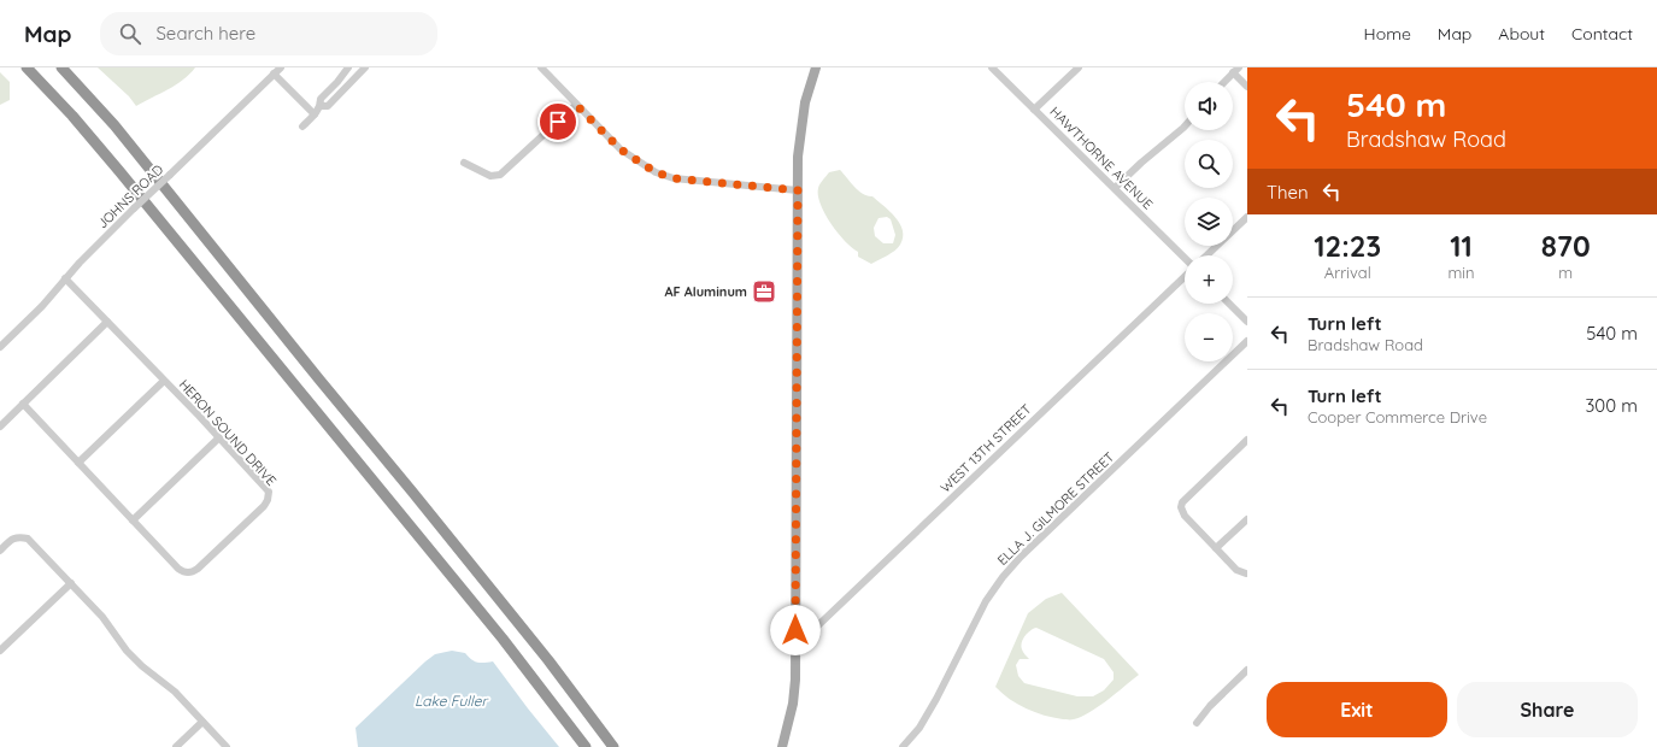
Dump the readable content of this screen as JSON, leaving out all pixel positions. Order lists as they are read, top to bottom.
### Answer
{
  "streets": {
    "street": [
      "HAWTHORNE AVENUE",
      "JOHNS ROAD",
      "HERON SOUND DRIVE",
      "WEST 13TH STREET",
      "ELLA J. GILMORE STREET"
    ]
  },
  "crossings": [
    ["JOHNS ROAD", "HERON SOUND DRIVE"]
  ],
  "water": ["Lake Fuller"],
  "places": {
    "office": ["AF Aluminum"]
  },
  "page": {
    "header": "Map",
    "search": "Search here",
    "nav": [
      "Home",
      "Map",
      "About",
      "Contact"
    ],
    "turn": ["540 m", "Bradshaw Road"],
    "map_buttons": ["+", "−"],
    "then": "Then",
    "eta": [
      "12:23",
      "Arrival",
      "11",
      "min",
      "870",
      "m"
    ],
    "list": [
      {
        "name": "Turn left",
        "note": "Bradshaw Road",
        "value": "540 m"
      },
      {
        "name": "Turn left",
        "note": "Cooper Commerce Drive",
        "value": "300 m"
      }
    ],
    "buttons": ["Exit", "Share"]
  }
}
